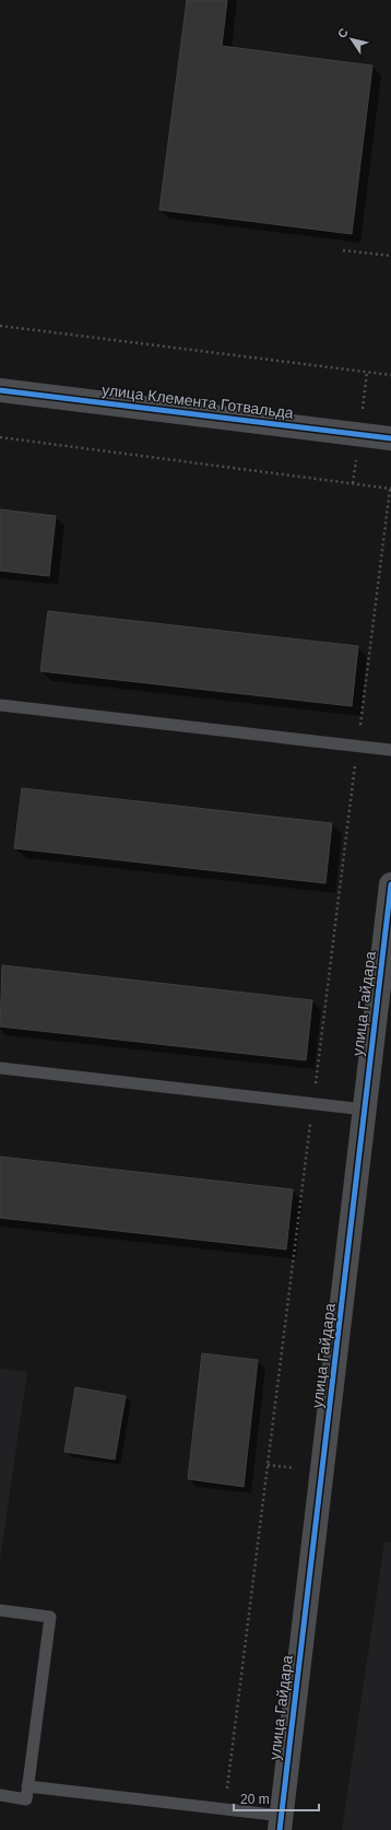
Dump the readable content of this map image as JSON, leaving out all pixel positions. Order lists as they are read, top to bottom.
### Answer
{
  "streets": {
    "street": ["улица Клемента Готвальда", "улица Гайдара"]
  },
  "scale_bar": "20 m",
  "north": "top left"
}
